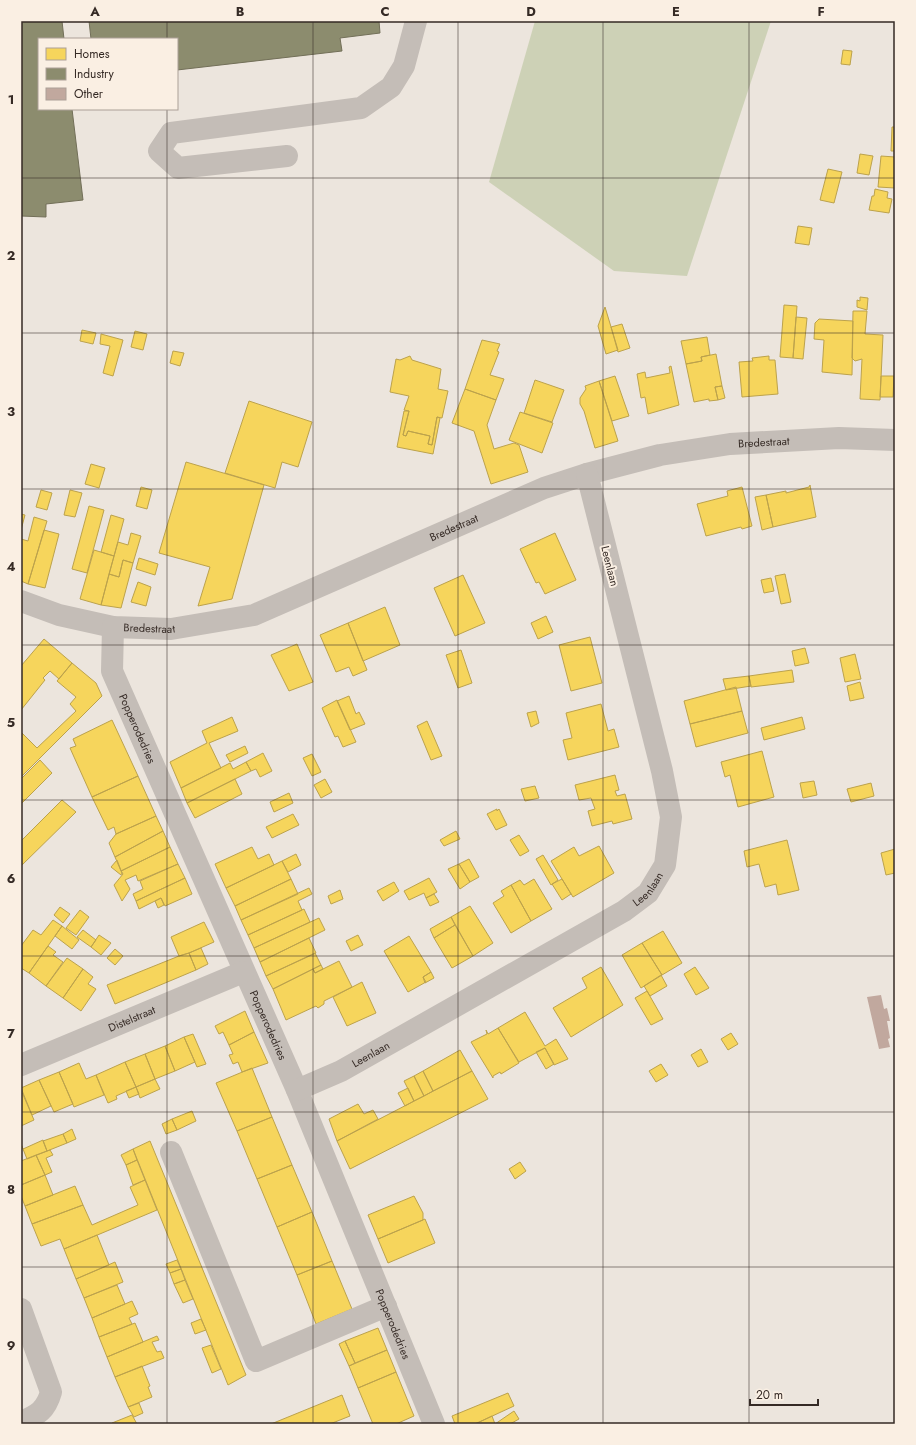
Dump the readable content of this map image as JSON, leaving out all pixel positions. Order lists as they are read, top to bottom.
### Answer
{
  "streets": {
    "street": [
      "Bredestraat",
      "Leenlaan",
      "Popperodedries",
      "Distelstraat"
    ]
  },
  "crossings": [
    ["Bredestraat", "Leenlaan"],
    ["Bredestraat", "Popperodedries"],
    ["Leenlaan", "Popperodedries"],
    ["Popperodedries", "Distelstraat"]
  ],
  "legend": ["Homes", "Industry", "Other"],
  "scale_bar": "20 m",
  "grid": {
    "columns": [
      "A",
      "B",
      "C",
      "D",
      "E",
      "F"
    ],
    "rows": [
      "1",
      "2",
      "3",
      "4",
      "5",
      "6",
      "7",
      "8",
      "9"
    ]
  }
}
